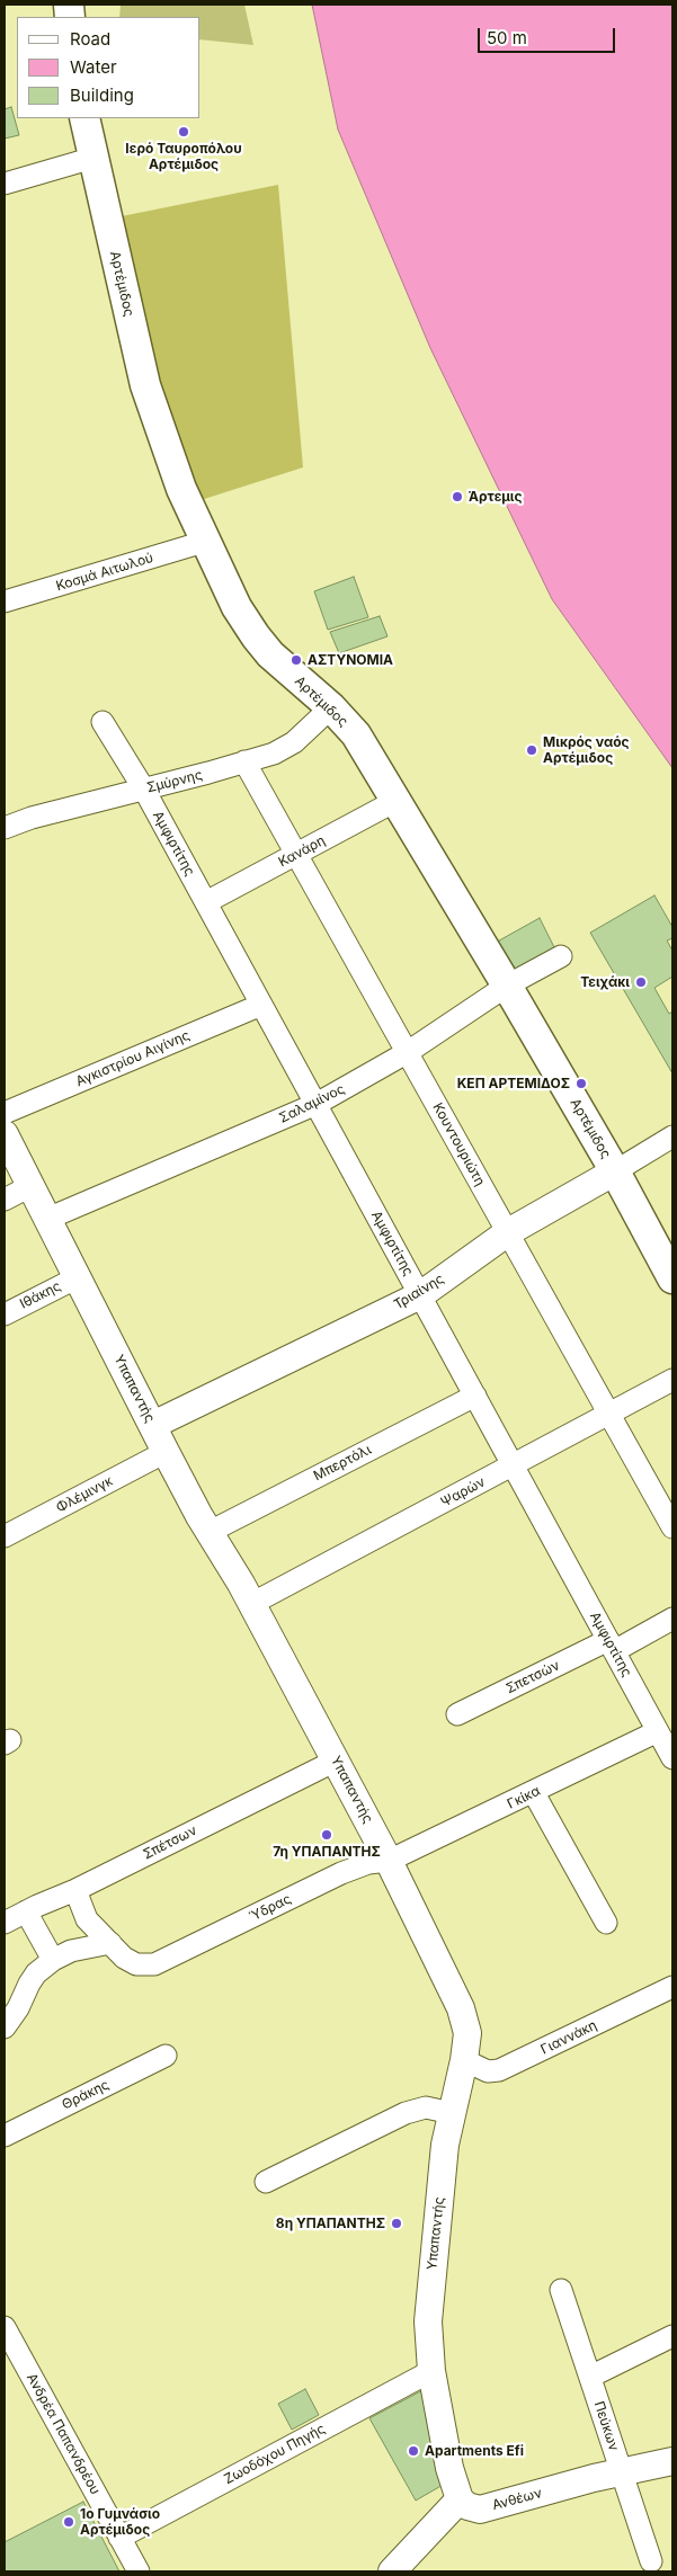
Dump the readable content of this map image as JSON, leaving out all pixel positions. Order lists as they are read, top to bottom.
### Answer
{
  "streets": {
    "main road": ["Αρτέμιδος"],
    "street": [
      "Κοσμά Αιτωλού",
      "Σμύρνης",
      "Αμφιρτίτης",
      "Κανάρη",
      "Αγκιστρίου Αιγίνης",
      "Σαλαμίνος",
      "Κουντουριώτη",
      "Τριαίνης",
      "Ιθάκης",
      "Υπαπαντής",
      "Μπερτόλι",
      "Ψαρών",
      "Φλέμινγκ",
      "Σπετσών",
      "Γκίκα",
      "Σπέτσων",
      "Ύδρας",
      "Γιαννάκη",
      "Θράκης",
      "Πεύκων",
      "Ανδρέα Παπανδρέου",
      "Ζωοδόχου Πηγής",
      "Ανθέων"
    ]
  },
  "crossings": [
    ["Αρτέμιδος", "Κοσμά Αιτωλού"],
    ["Αρτέμιδος", "Σμύρνης"],
    ["Αρτέμιδος", "Κανάρη"],
    ["Αρτέμιδος", "Σαλαμίνος"],
    ["Αρτέμιδος", "Τριαίνης"],
    ["Σμύρνης", "Αμφιρτίτης"],
    ["Σμύρνης", "Κουντουριώτη"],
    ["Αμφιρτίτης", "Κανάρη"],
    ["Αμφιρτίτης", "Αγκιστρίου Αιγίνης"],
    ["Αμφιρτίτης", "Σαλαμίνος"],
    ["Αμφιρτίτης", "Τριαίνης"],
    ["Αμφιρτίτης", "Μπερτόλι"],
    ["Αμφιρτίτης", "Ψαρών"],
    ["Αμφιρτίτης", "Σπετσών"],
    ["Αμφιρτίτης", "Γκίκα"],
    ["Κανάρη", "Κουντουριώτη"],
    ["Σαλαμίνος", "Κουντουριώτη"],
    ["Σαλαμίνος", "Υπαπαντής"],
    ["Κουντουριώτη", "Τριαίνης"],
    ["Κουντουριώτη", "Ψαρών"],
    ["Τριαίνης", "Υπαπαντής"],
    ["Ιθάκης", "Υπαπαντής"],
    ["Υπαπαντής", "Μπερτόλι"],
    ["Υπαπαντής", "Ψαρών"],
    ["Υπαπαντής", "Φλέμινγκ"],
    ["Υπαπαντής", "Γκίκα"],
    ["Υπαπαντής", "Σπέτσων"],
    ["Υπαπαντής", "Ύδρας"],
    ["Υπαπαντής", "Γιαννάκη"],
    ["Υπαπαντής", "Ζωοδόχου Πηγής"],
    ["Υπαπαντής", "Ανθέων"],
    ["Γκίκα", "Ύδρας"],
    ["Πεύκων", "Ανθέων"],
    ["Ανδρέα Παπανδρέου", "Ζωοδόχου Πηγής"]
  ],
  "places": [
    "Ιερό Ταυροπόλου Αρτέμιδος",
    "Άρτεμις",
    "ΑΣΤΥΝΟΜΙΑ",
    "Μικρός ναός Αρτέμιδος",
    "Τειχάκι",
    "ΚΕΠ ΑΡΤΕΜΙΔΟΣ",
    "7η ΥΠΑΠΑΝΤΗΣ",
    "8η ΥΠΑΠΑΝΤΗΣ",
    "Apartments Efi",
    "1ο Γυμνάσιο Αρτέμιδος"
  ],
  "legend": ["Road", "Water", "Building"],
  "scale_bar": "50 m"
}
